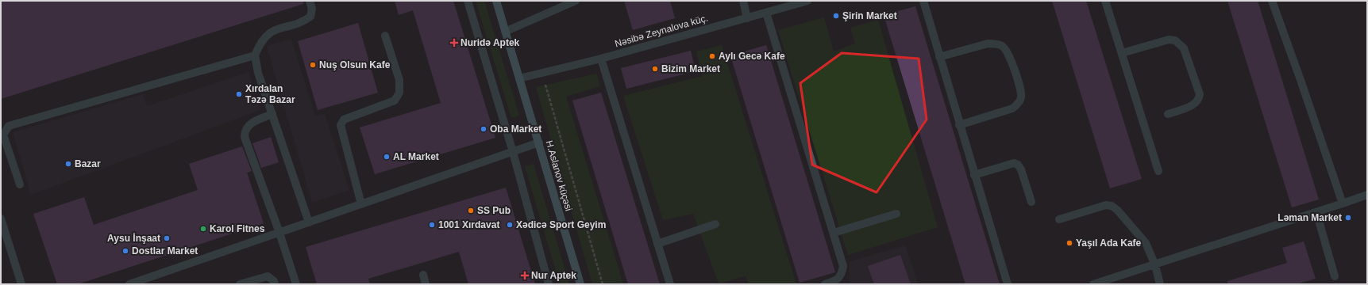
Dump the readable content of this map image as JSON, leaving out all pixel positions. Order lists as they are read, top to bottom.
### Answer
{
  "streets": {
    "street": ["Nəsibə Zeynalova küç.", "H.Aslanov küçəsi"]
  },
  "crossings": [
    ["Nəsibə Zeynalova küç.", "H.Aslanov küçəsi"]
  ],
  "places": {
    "other": [
      "Şirin Market",
      "Aylı Gecə Kafe",
      "Nuş Olsun Kafe",
      "Bizim Market",
      "Xırdalan Təzə Bazar",
      "Oba Market",
      "AL Market",
      "Bazar",
      "SS Pub",
      "Ləman Market",
      "1001 Xırdavat",
      "Xədicə Sport Geyim",
      "Karol Fitnes",
      "Aysu İnşaat",
      "Yaşıl Ada Kafe",
      "Dostlar Market"
    ],
    "health": ["Nuridə Aptek", "Nur Aptek"]
  }
}
